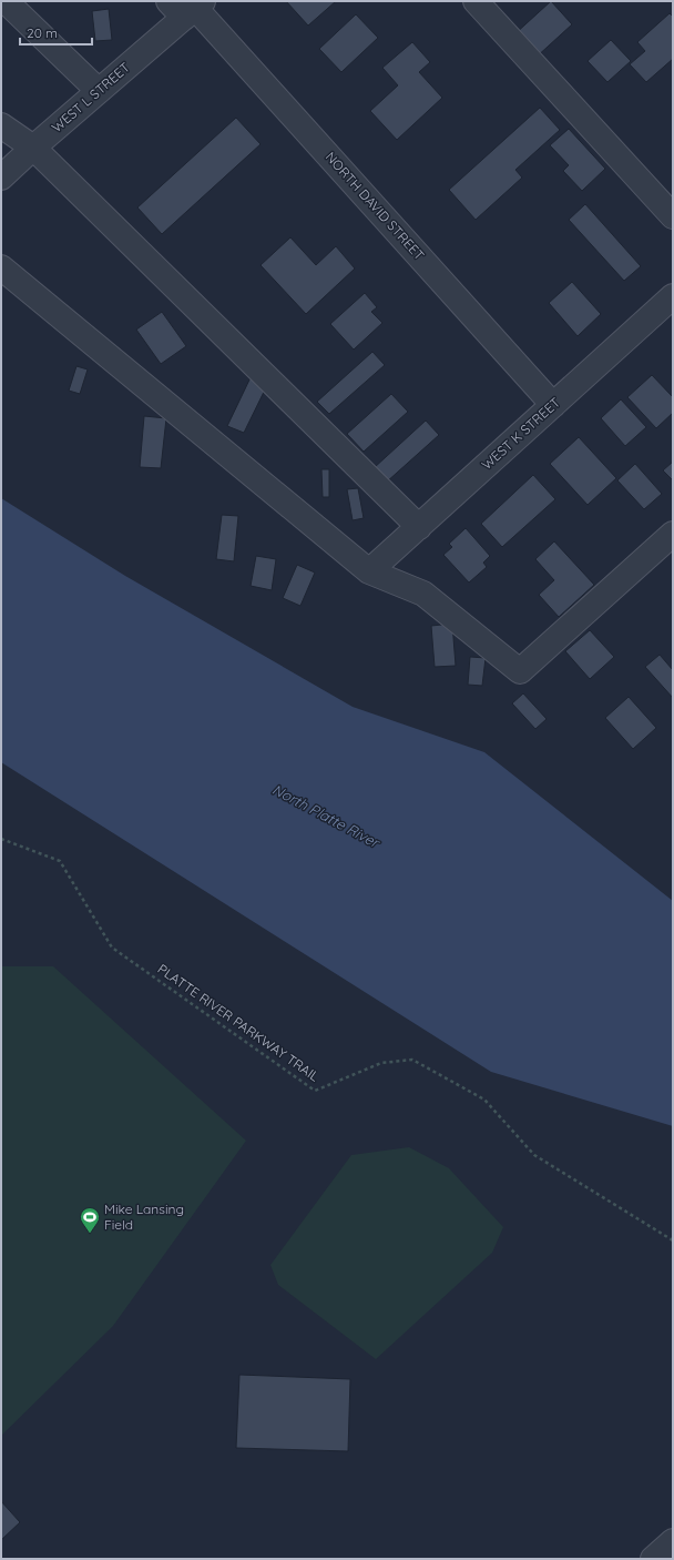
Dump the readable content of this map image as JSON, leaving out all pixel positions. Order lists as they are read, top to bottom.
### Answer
{
  "streets": {
    "street": ["WEST L STREET", "NORTH DAVID STREET", "WEST K STREET"],
    "path": ["PLATTE RIVER PARKWAY TRAIL"]
  },
  "crossings": [
    ["WEST L STREET", "NORTH DAVID STREET"],
    ["NORTH DAVID STREET", "WEST K STREET"]
  ],
  "water": ["North Platte River"],
  "places": {
    "sports": ["Mike Lansing Field"]
  },
  "scale_bar": "20 m"
}
